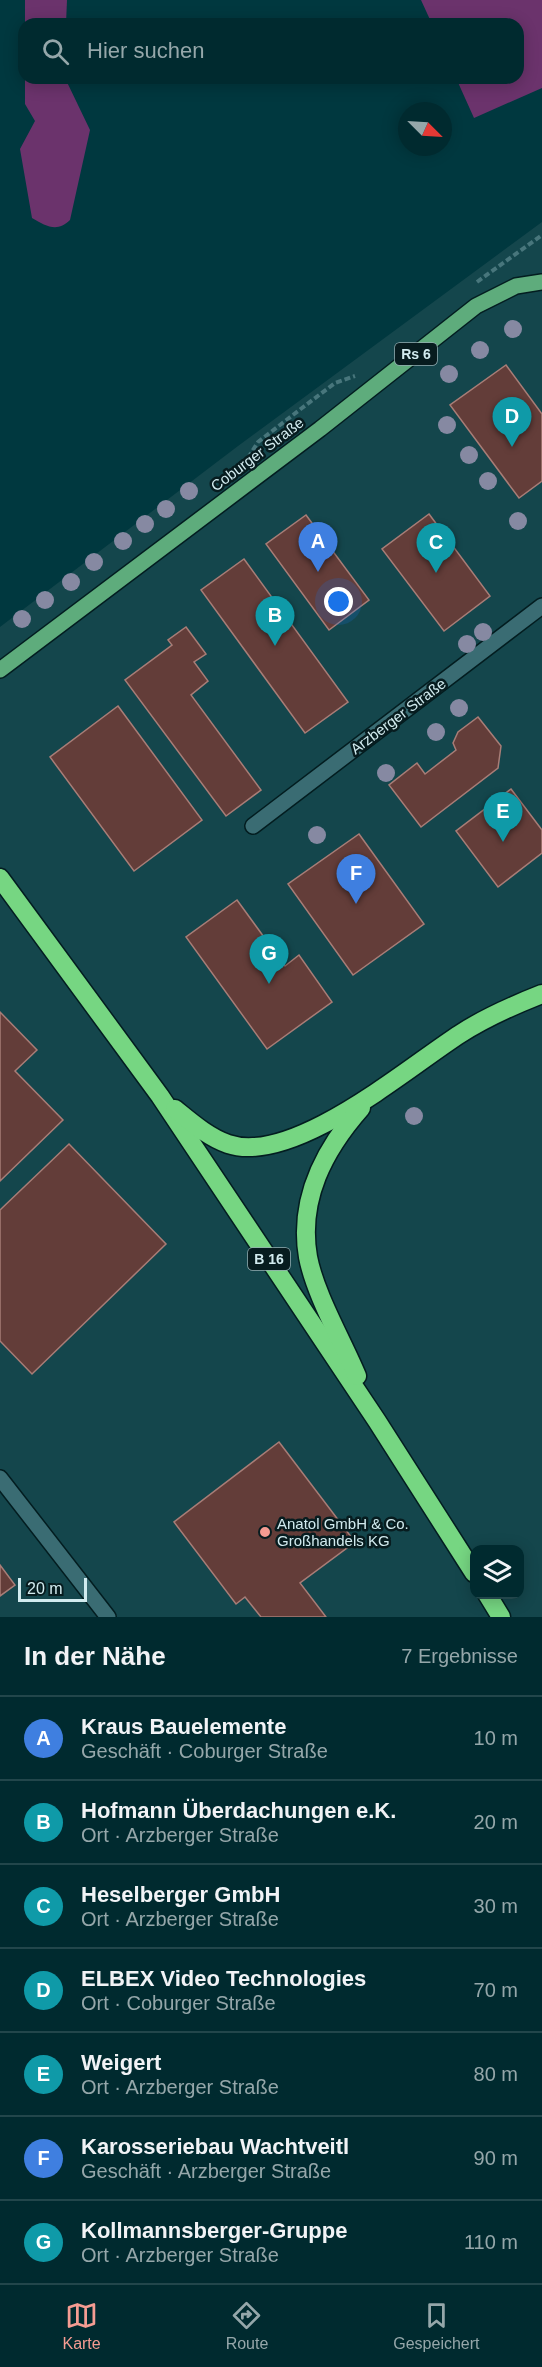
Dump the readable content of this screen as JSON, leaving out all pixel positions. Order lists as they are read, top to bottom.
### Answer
{
  "streets": {
    "highway": ["B 16"],
    "main road": ["Rs 6", "Coburger Straße"],
    "street": ["Arzberger Straße"]
  },
  "places": ["Anatol GmbH & Co. Großhandels KG"],
  "scale_bar": "20 m",
  "north": "bottom right",
  "page": {
    "search": "Hier suchen",
    "pins": [
      "D",
      "A",
      "C",
      "B",
      "E",
      "F",
      "G"
    ],
    "scale": "20 m",
    "heading": ["In der Nähe", "7 Ergebnisse"],
    "list": [
      {
        "mark": "A",
        "name": "Kraus Bauelemente",
        "note": "Geschäft · Coburger Straße",
        "value": "10 m"
      },
      {
        "mark": "B",
        "name": "Hofmann Überdachungen e.K.",
        "note": "Ort · Arzberger Straße",
        "value": "20 m"
      },
      {
        "mark": "C",
        "name": "Heselberger GmbH",
        "note": "Ort · Arzberger Straße",
        "value": "30 m"
      },
      {
        "mark": "D",
        "name": "ELBEX Video Technologies",
        "note": "Ort · Coburger Straße",
        "value": "70 m"
      },
      {
        "mark": "E",
        "name": "Weigert",
        "note": "Ort · Arzberger Straße",
        "value": "80 m"
      },
      {
        "mark": "F",
        "name": "Karosseriebau Wachtveitl",
        "note": "Geschäft · Arzberger Straße",
        "value": "90 m"
      },
      {
        "mark": "G",
        "name": "Kollmannsberger-Gruppe",
        "note": "Ort · Arzberger Straße",
        "value": "110 m"
      }
    ],
    "nav": ["Karte", "Route", "Gespeichert"]
  }
}
